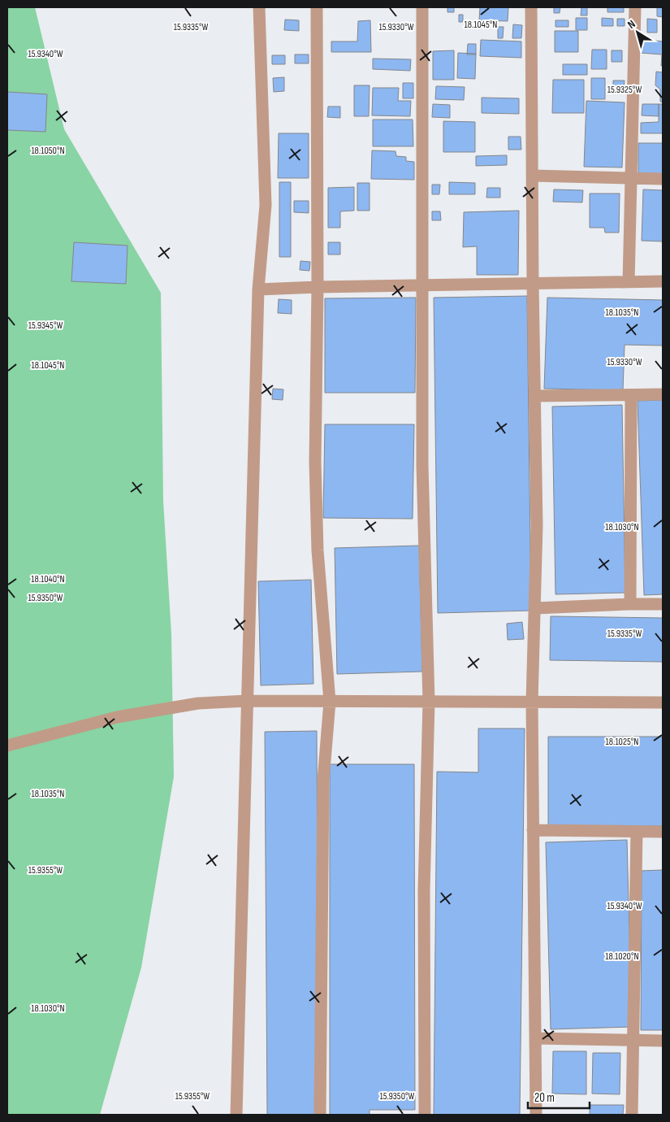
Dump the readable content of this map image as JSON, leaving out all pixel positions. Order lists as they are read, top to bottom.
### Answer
{
  "scale_bar": "20 m",
  "north": "top left",
  "coordinates": [
    "18.1045°N",
    "15.9335°W",
    "15.9330°W",
    "15.9340°W",
    "15.9325°W",
    "18.1050°N",
    "18.1035°N",
    "15.9345°W",
    "18.1030°N",
    "18.1040°N",
    "15.9350°W",
    "18.1025°N",
    "15.9355°W",
    "18.1020°N"
  ]
}
